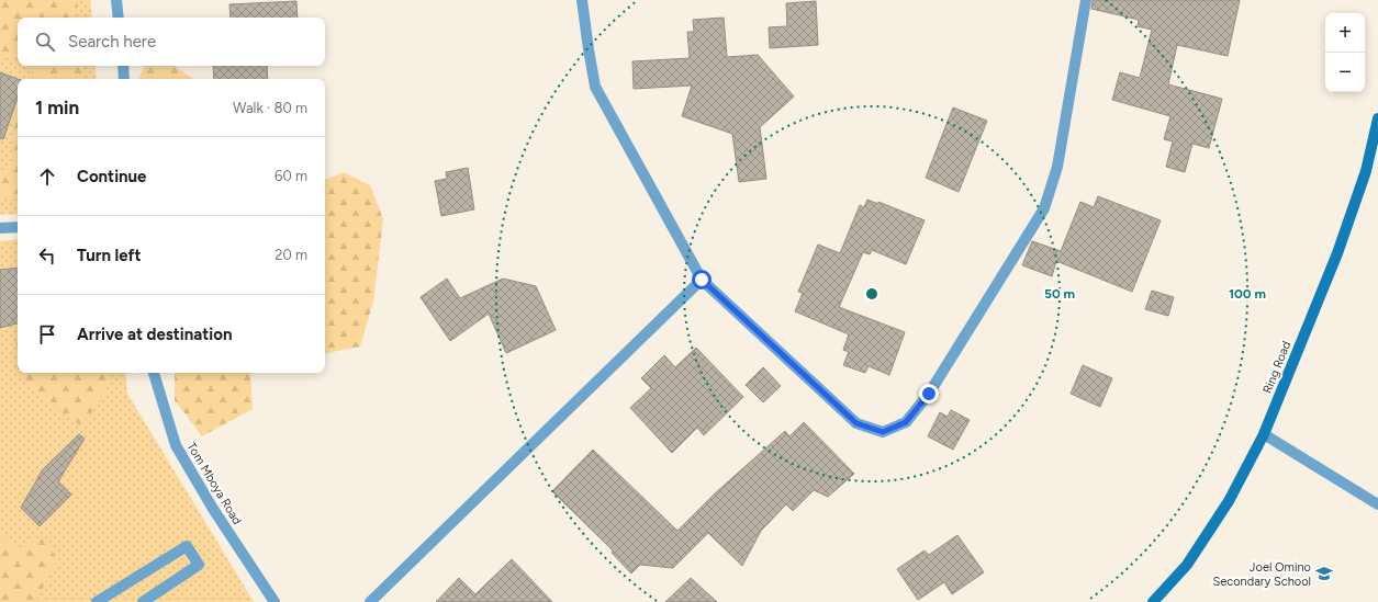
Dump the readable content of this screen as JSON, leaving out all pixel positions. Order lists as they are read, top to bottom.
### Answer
{
  "streets": {
    "main road": ["Ring Road"],
    "street": ["Tom Mboya Road"]
  },
  "places": {
    "school or university": ["Joel Omino Secondary School"]
  },
  "page": {
    "map_buttons": ["+", "−"],
    "search": "Search here",
    "heading": ["1 min", "Walk · 80 m"],
    "list": [
      ["Continue", "60 m"],
      ["Turn left", "20 m"],
      "Arrive at destination"
    ]
  },
  "rings": ["50 m", "100 m"]
}
